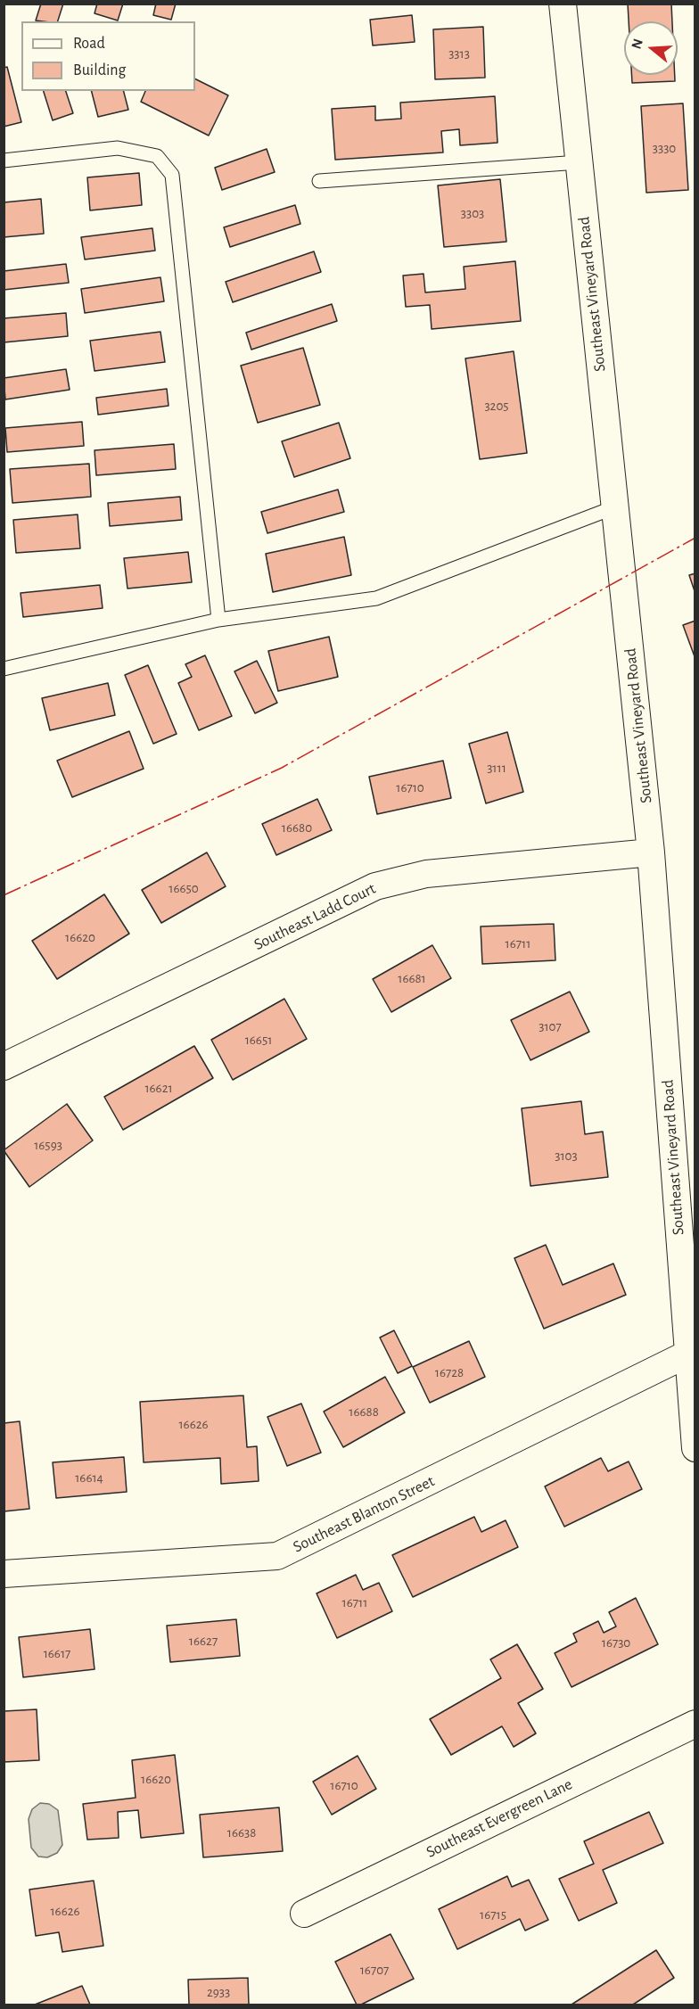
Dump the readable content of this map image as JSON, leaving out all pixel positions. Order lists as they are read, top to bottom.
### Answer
{
  "streets": {
    "street": [
      "Southeast Vineyard Road",
      "Southeast Ladd Court",
      "Southeast Blanton Street",
      "Southeast Evergreen Lane"
    ]
  },
  "crossings": [
    ["Southeast Vineyard Road", "Southeast Ladd Court"],
    ["Southeast Vineyard Road", "Southeast Blanton Street"]
  ],
  "house_numbers": [
    "3313",
    "3330",
    "3303",
    "3205",
    "3111",
    "16710",
    "16680",
    "16650",
    "16620",
    "16711",
    "16681",
    "3107",
    "16651",
    "16621",
    "16593",
    "3103",
    "16728",
    "16688",
    "16626",
    "16614",
    "16711",
    "16627",
    "16730",
    "16617",
    "16620",
    "16710",
    "16638",
    "16626",
    "16715",
    "16707",
    "2933"
  ],
  "legend": ["Road", "Building"],
  "north": "left"
}
